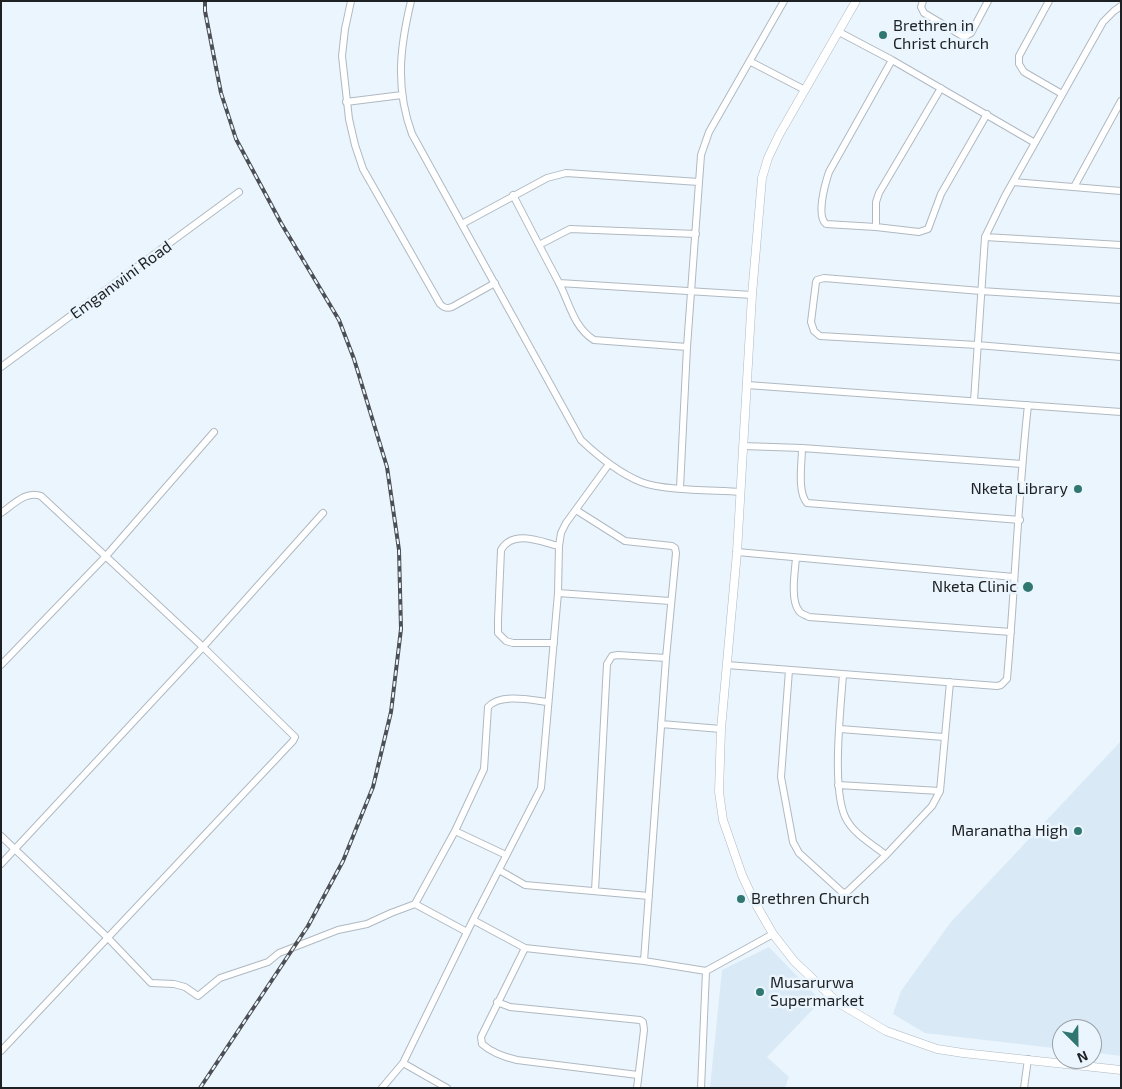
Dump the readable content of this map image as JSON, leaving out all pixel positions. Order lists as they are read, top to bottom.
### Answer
{
  "streets": {
    "street": ["Emganwini Road"]
  },
  "places": [
    "Brethren in Christ church",
    "Nketa Library",
    "Nketa Clinic",
    "Maranatha High",
    "Brethren Church",
    "Musarurwa Supermarket"
  ],
  "north": "bottom right"
}
